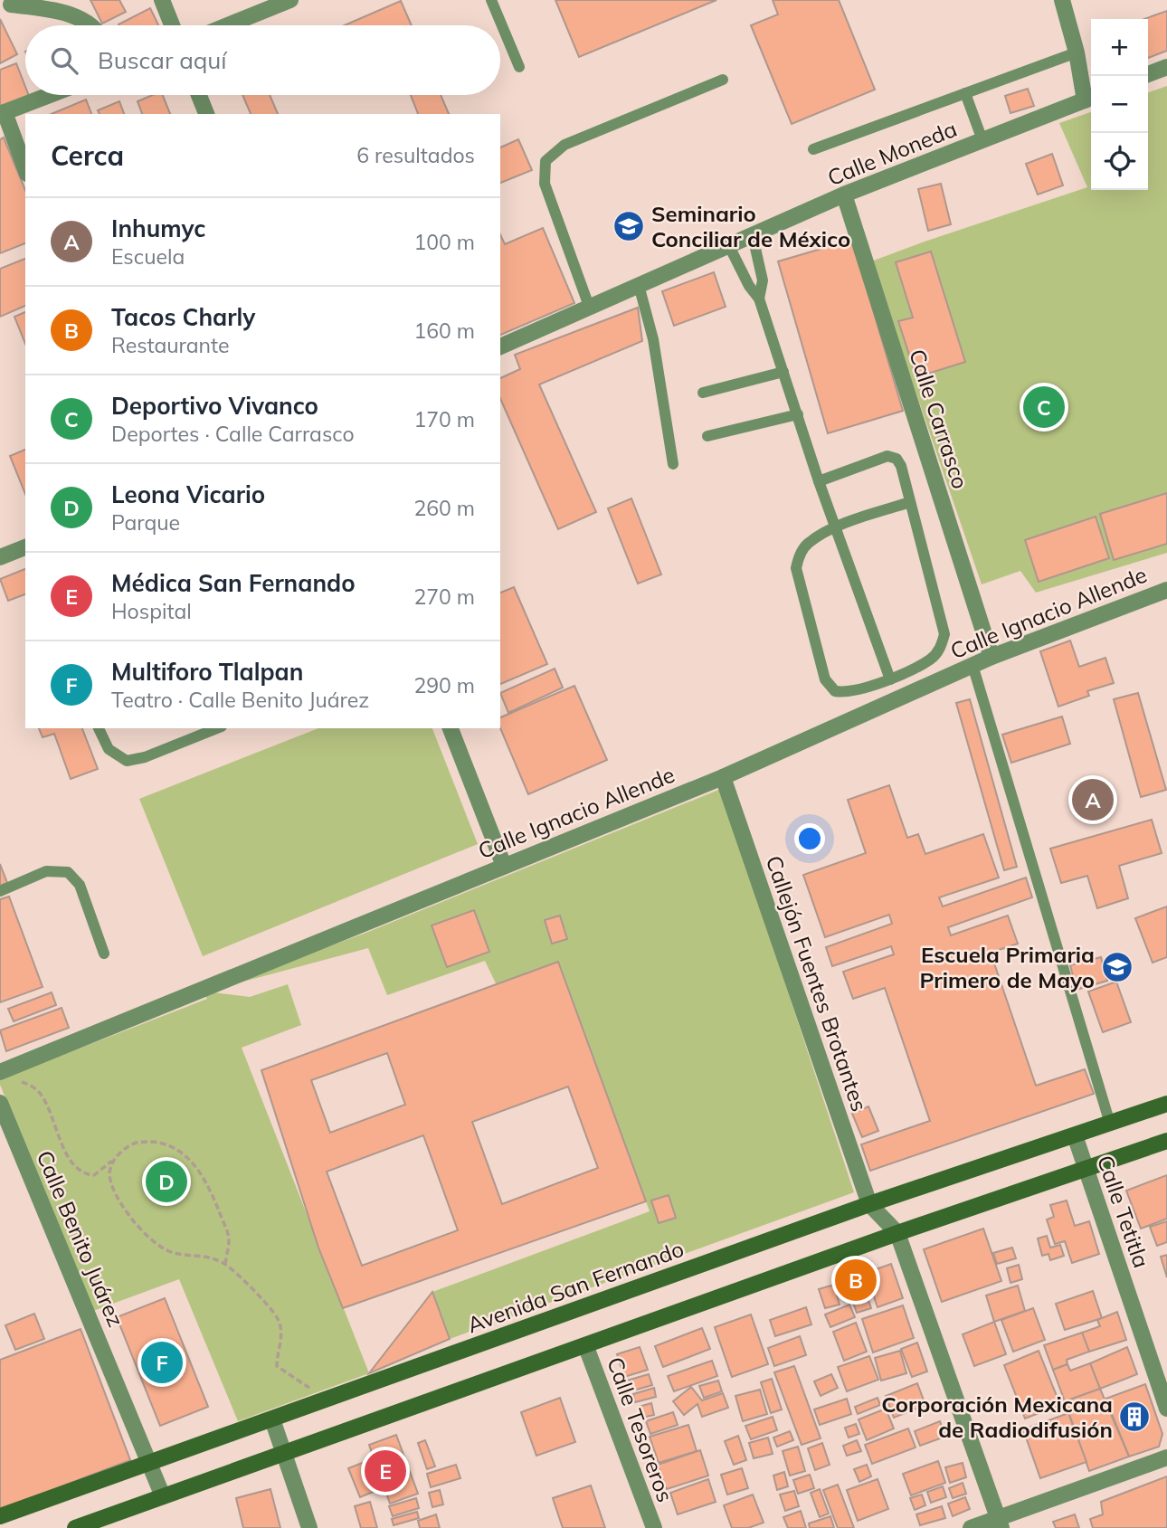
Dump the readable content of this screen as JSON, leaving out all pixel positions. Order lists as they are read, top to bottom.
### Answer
{
  "streets": {
    "main road": ["Avenida San Fernando"],
    "street": [
      "Calle Moneda",
      "Calle Carrasco",
      "Calle Ignacio Allende",
      "Callejón Fuentes Brotantes",
      "Calle Tetitla",
      "Calle Benito Juárez",
      "Calle Tesoreros"
    ]
  },
  "crossings": [
    ["Calle Moneda", "Calle Carrasco"],
    ["Calle Carrasco", "Calle Ignacio Allende"],
    ["Calle Ignacio Allende", "Callejón Fuentes Brotantes"],
    ["Callejón Fuentes Brotantes", "Avenida San Fernando"],
    ["Calle Tetitla", "Avenida San Fernando"],
    ["Calle Benito Juárez", "Avenida San Fernando"]
  ],
  "places": {
    "school or university": ["Seminario Conciliar de México", "Escuela Primaria Primero de Mayo"],
    "building": ["Corporación Mexicana de Radiodifusión"]
  },
  "page": {
    "map_buttons": ["+", "−"],
    "search": "Buscar aquí",
    "heading": ["Cerca", "6 resultados"],
    "list": [
      {
        "mark": "A",
        "name": "Inhumyc",
        "note": "Escuela",
        "value": "100 m"
      },
      {
        "mark": "B",
        "name": "Tacos Charly",
        "note": "Restaurante",
        "value": "160 m"
      },
      {
        "mark": "C",
        "name": "Deportivo Vivanco",
        "note": "Deportes · Calle Carrasco",
        "value": "170 m"
      },
      {
        "mark": "D",
        "name": "Leona Vicario",
        "note": "Parque",
        "value": "260 m"
      },
      {
        "mark": "E",
        "name": "Médica San Fernando",
        "note": "Hospital",
        "value": "270 m"
      },
      {
        "mark": "F",
        "name": "Multiforo Tlalpan",
        "note": "Teatro · Calle Benito Juárez",
        "value": "290 m"
      }
    ],
    "pins": [
      "C",
      "A",
      "D",
      "B",
      "F",
      "E"
    ]
  }
}
